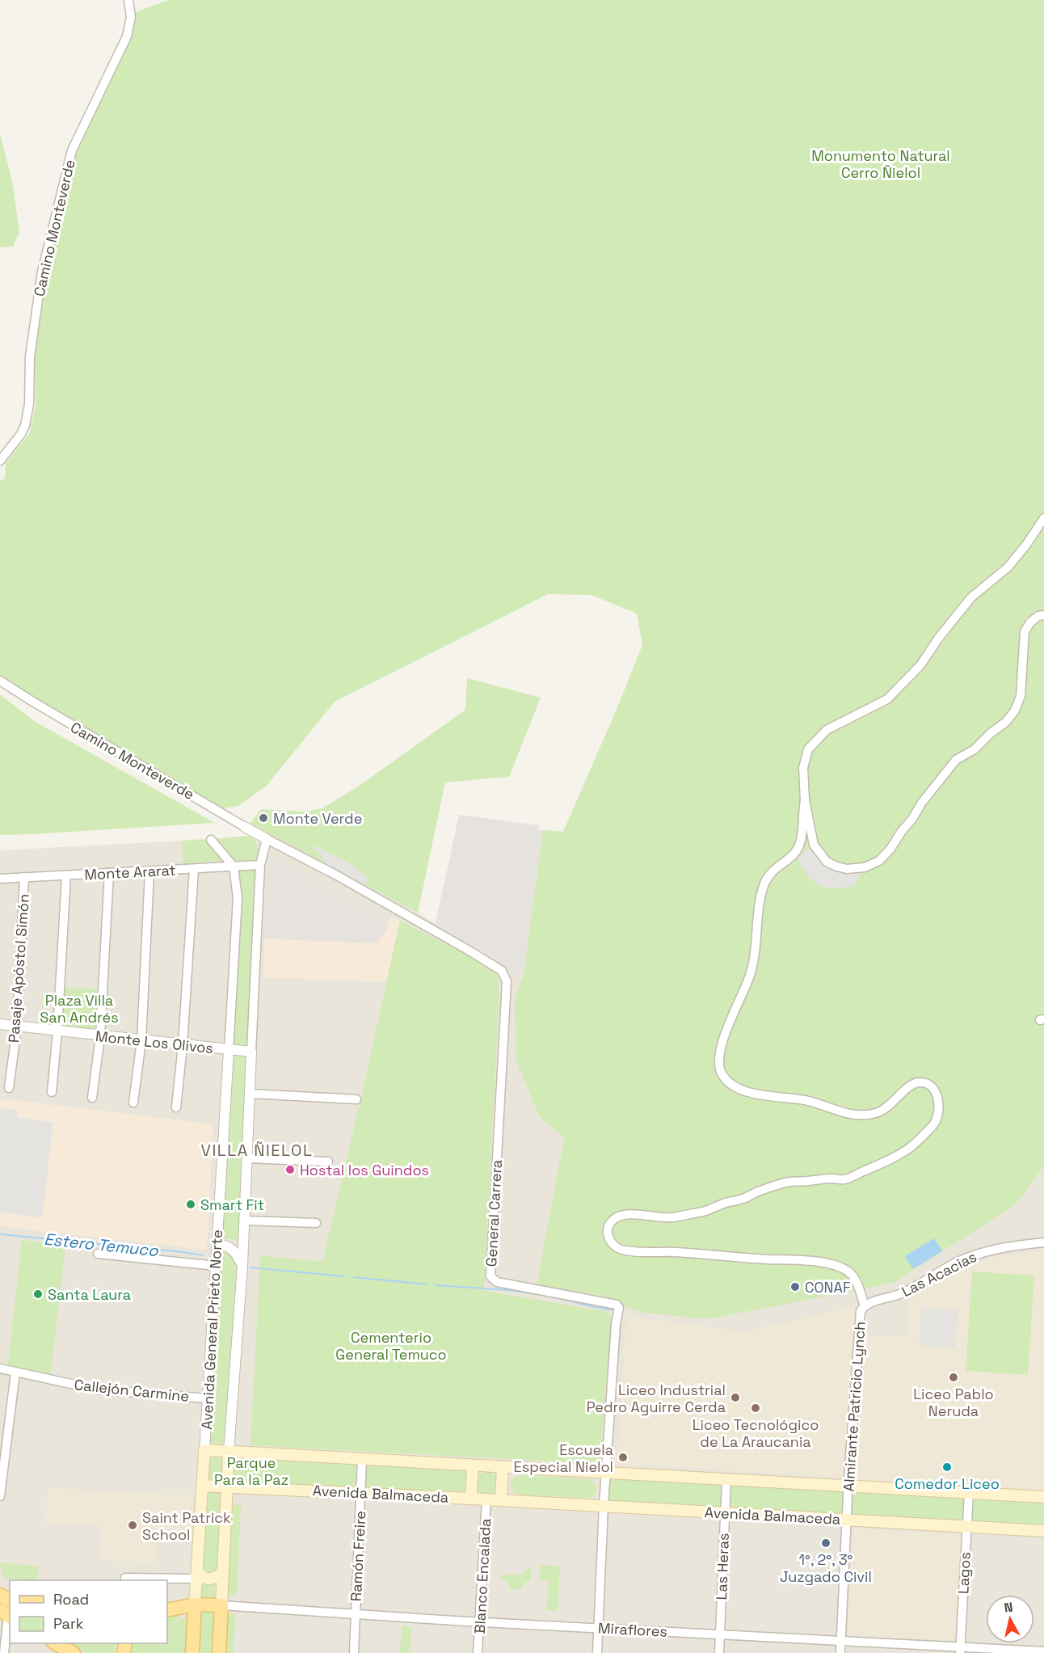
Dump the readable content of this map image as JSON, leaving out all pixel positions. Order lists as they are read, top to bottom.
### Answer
{
  "streets": {
    "main road": ["Avenida General Prieto Norte", "Avenida Balmaceda"],
    "street": [
      "Camino Monteverde",
      "Monte Ararat",
      "Pasaje Apóstol Simón",
      "Monte Los Olivos",
      "General Carrera",
      "Las Acacias",
      "Callejón Carmine",
      "Almirante Patricio Lynch",
      "Ramón Freire",
      "Las Heras",
      "Lagos",
      "Blanco Encalada",
      "Miraflores"
    ]
  },
  "crossings": [
    ["Camino Monteverde", "General Carrera"],
    ["Camino Monteverde", "Avenida General Prieto Norte"],
    ["Monte Ararat", "Pasaje Apóstol Simón"],
    ["Monte Ararat", "Avenida General Prieto Norte"],
    ["Pasaje Apóstol Simón", "Monte Los Olivos"],
    ["Monte Los Olivos", "Avenida General Prieto Norte"],
    ["General Carrera", "Avenida General Prieto Norte"],
    ["General Carrera", "Avenida Balmaceda"],
    ["General Carrera", "Miraflores"],
    ["Las Acacias", "Almirante Patricio Lynch"],
    ["Avenida General Prieto Norte", "Callejón Carmine"],
    ["Avenida General Prieto Norte", "Avenida Balmaceda"],
    ["Avenida General Prieto Norte", "Miraflores"],
    ["Almirante Patricio Lynch", "Avenida Balmaceda"],
    ["Almirante Patricio Lynch", "Miraflores"],
    ["Avenida Balmaceda", "Ramón Freire"],
    ["Avenida Balmaceda", "Las Heras"],
    ["Avenida Balmaceda", "Lagos"],
    ["Avenida Balmaceda", "Blanco Encalada"],
    ["Ramón Freire", "Miraflores"],
    ["Las Heras", "Miraflores"],
    ["Lagos", "Miraflores"],
    ["Blanco Encalada", "Miraflores"]
  ],
  "districts": ["VILLA ÑIELOL"],
  "water": ["Estero Temuco"],
  "parks": [
    "Monumento Natural Cerro Ñielol",
    "Plaza Villa San Andrés",
    "Cementerio General Temuco",
    "Parque Para la Paz"
  ],
  "places": [
    "Monte Verde",
    "Hostal los Guindos",
    "Smart Fit",
    "CONAF",
    "Santa Laura",
    "Liceo Pablo Neruda",
    "Liceo Industrial Pedro Aguirre Cerda",
    "Liceo Tecnológico de La Araucania",
    "Escuela Especial Nielol",
    "Comedor Liceo",
    "Saint Patrick School",
    "1°, 2°, 3° Juzgado Civil"
  ],
  "legend": ["Road", "Park"],
  "north": "top"
}
